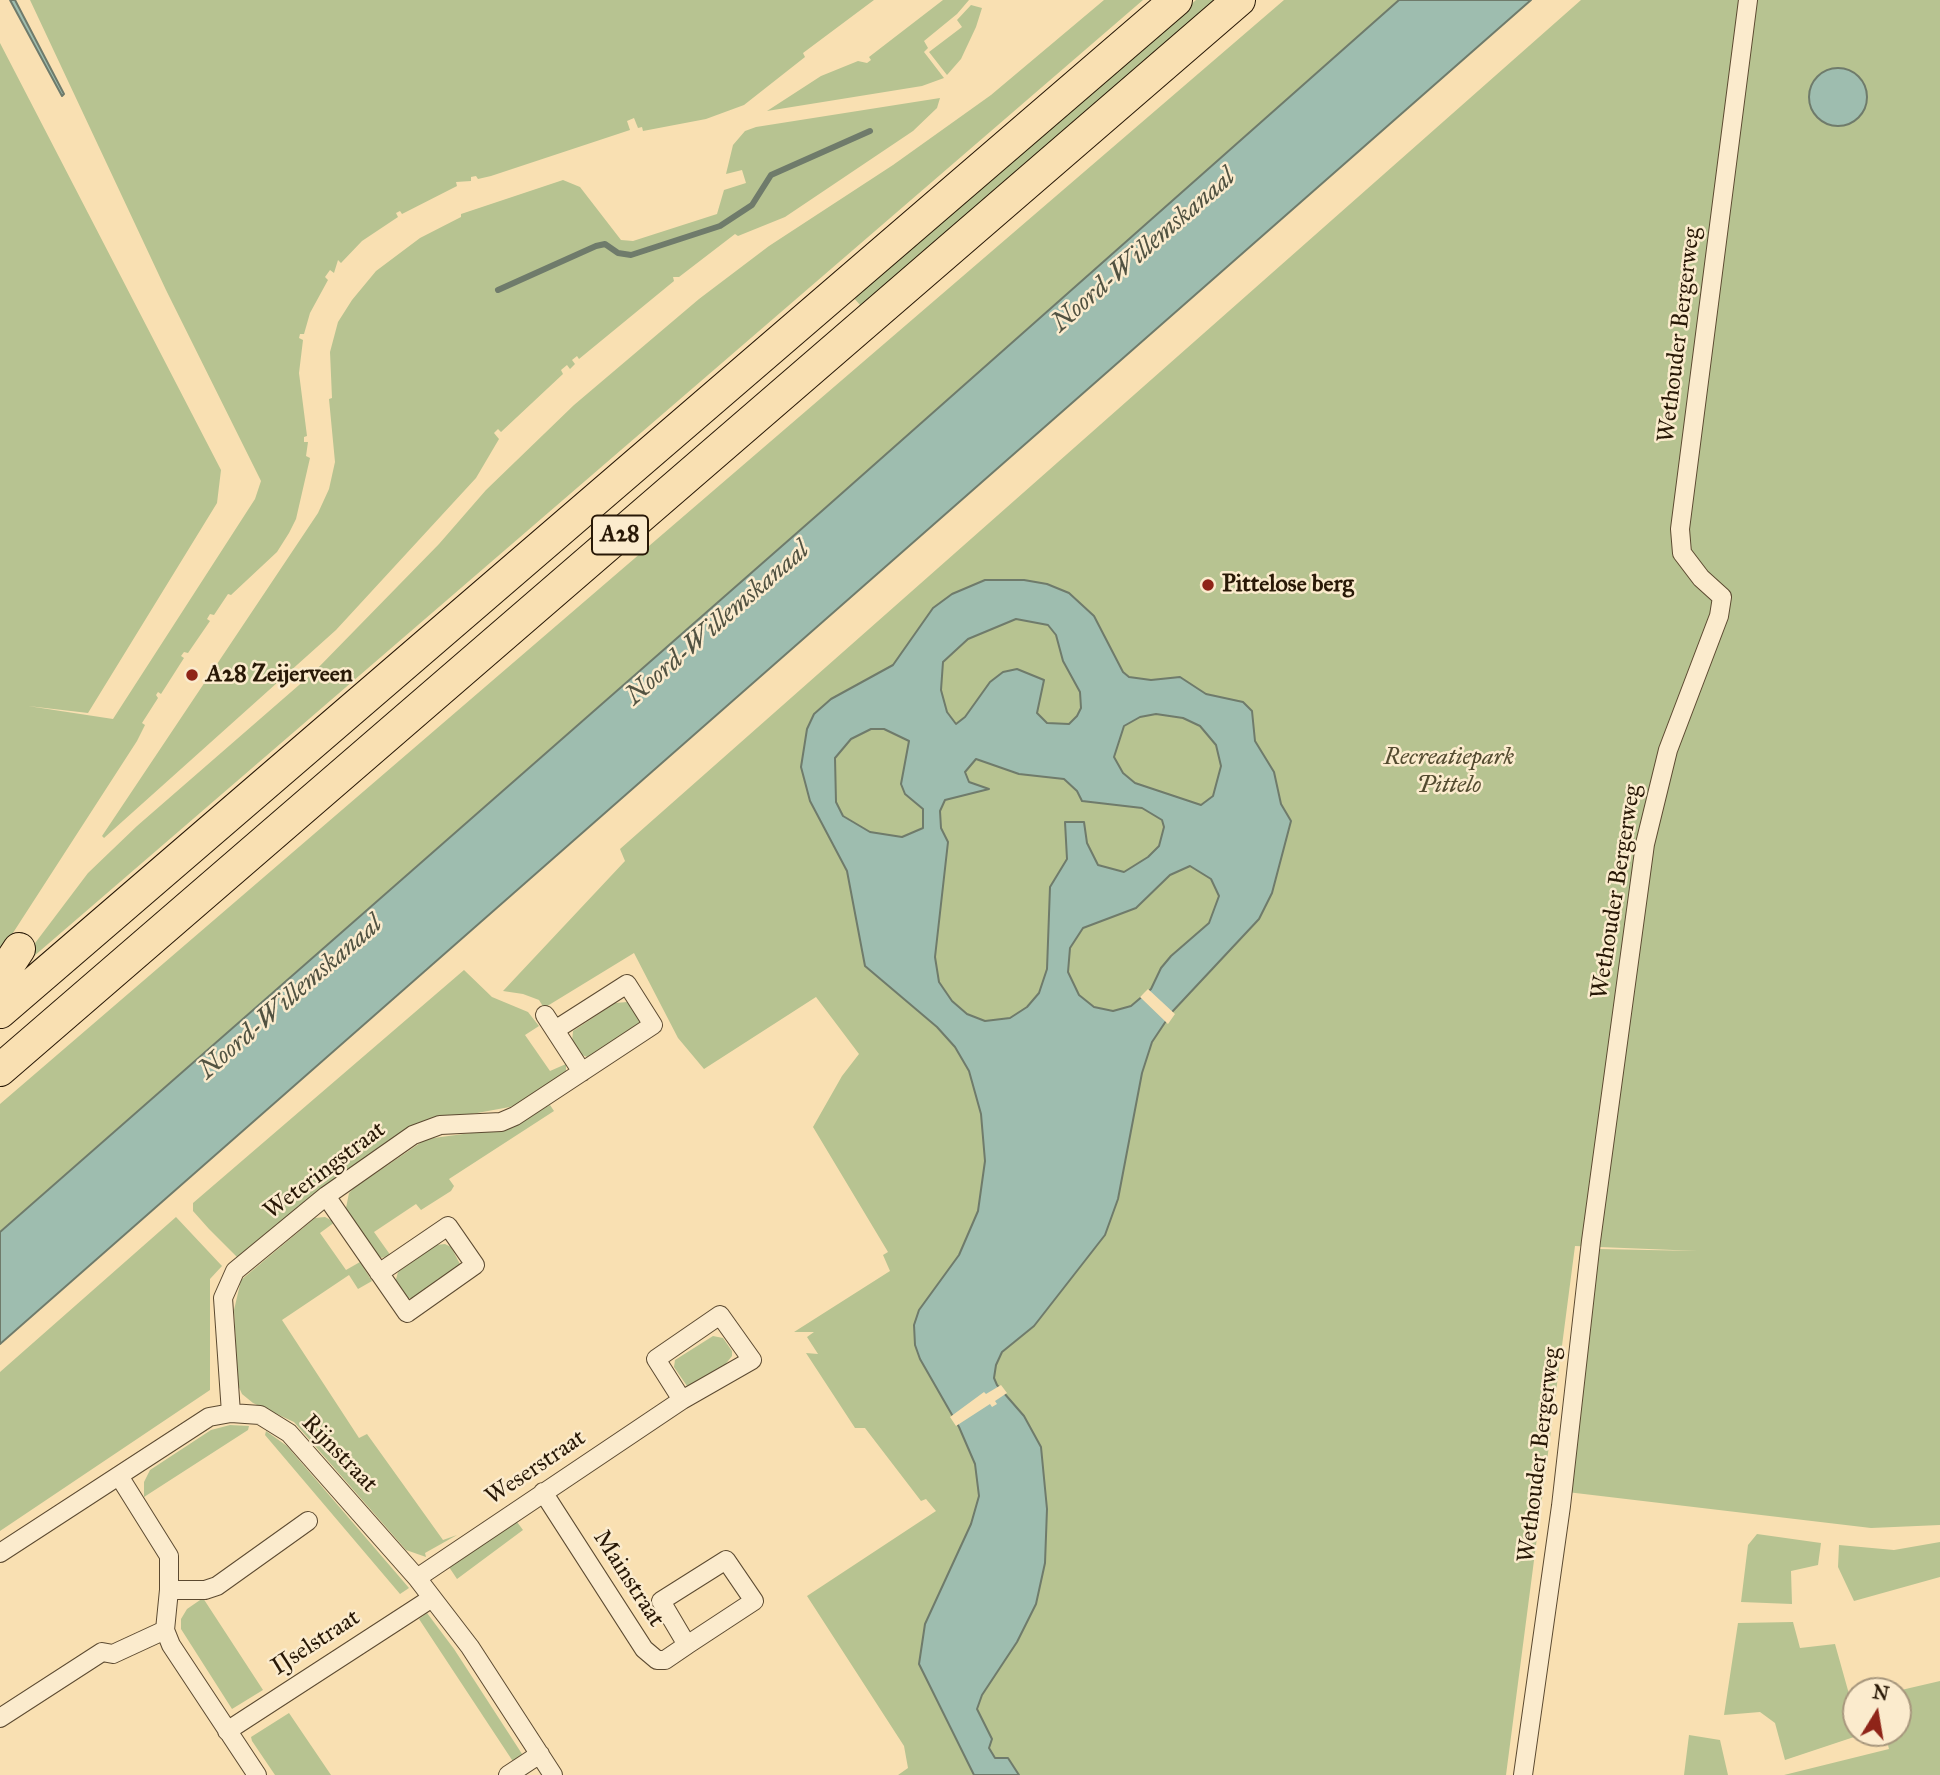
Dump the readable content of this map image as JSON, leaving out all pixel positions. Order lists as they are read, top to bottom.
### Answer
{
  "streets": {
    "highway": ["A28"],
    "street": [
      "Wethouder Bergerweg",
      "Weteringstraat",
      "Rijnstraat",
      "Weserstraat",
      "Mainstraat",
      "IJselstraat"
    ]
  },
  "crossings": [
    ["Weteringstraat", "Rijnstraat"],
    ["Rijnstraat", "Weserstraat"],
    ["Rijnstraat", "IJselstraat"],
    ["Weserstraat", "Mainstraat"]
  ],
  "water": ["Noord-Willemskanaal"],
  "parks": ["Recreatiepark Pittelo"],
  "places": ["Pittelose berg", "A28 Zeijerveen"],
  "north": "top"
}
